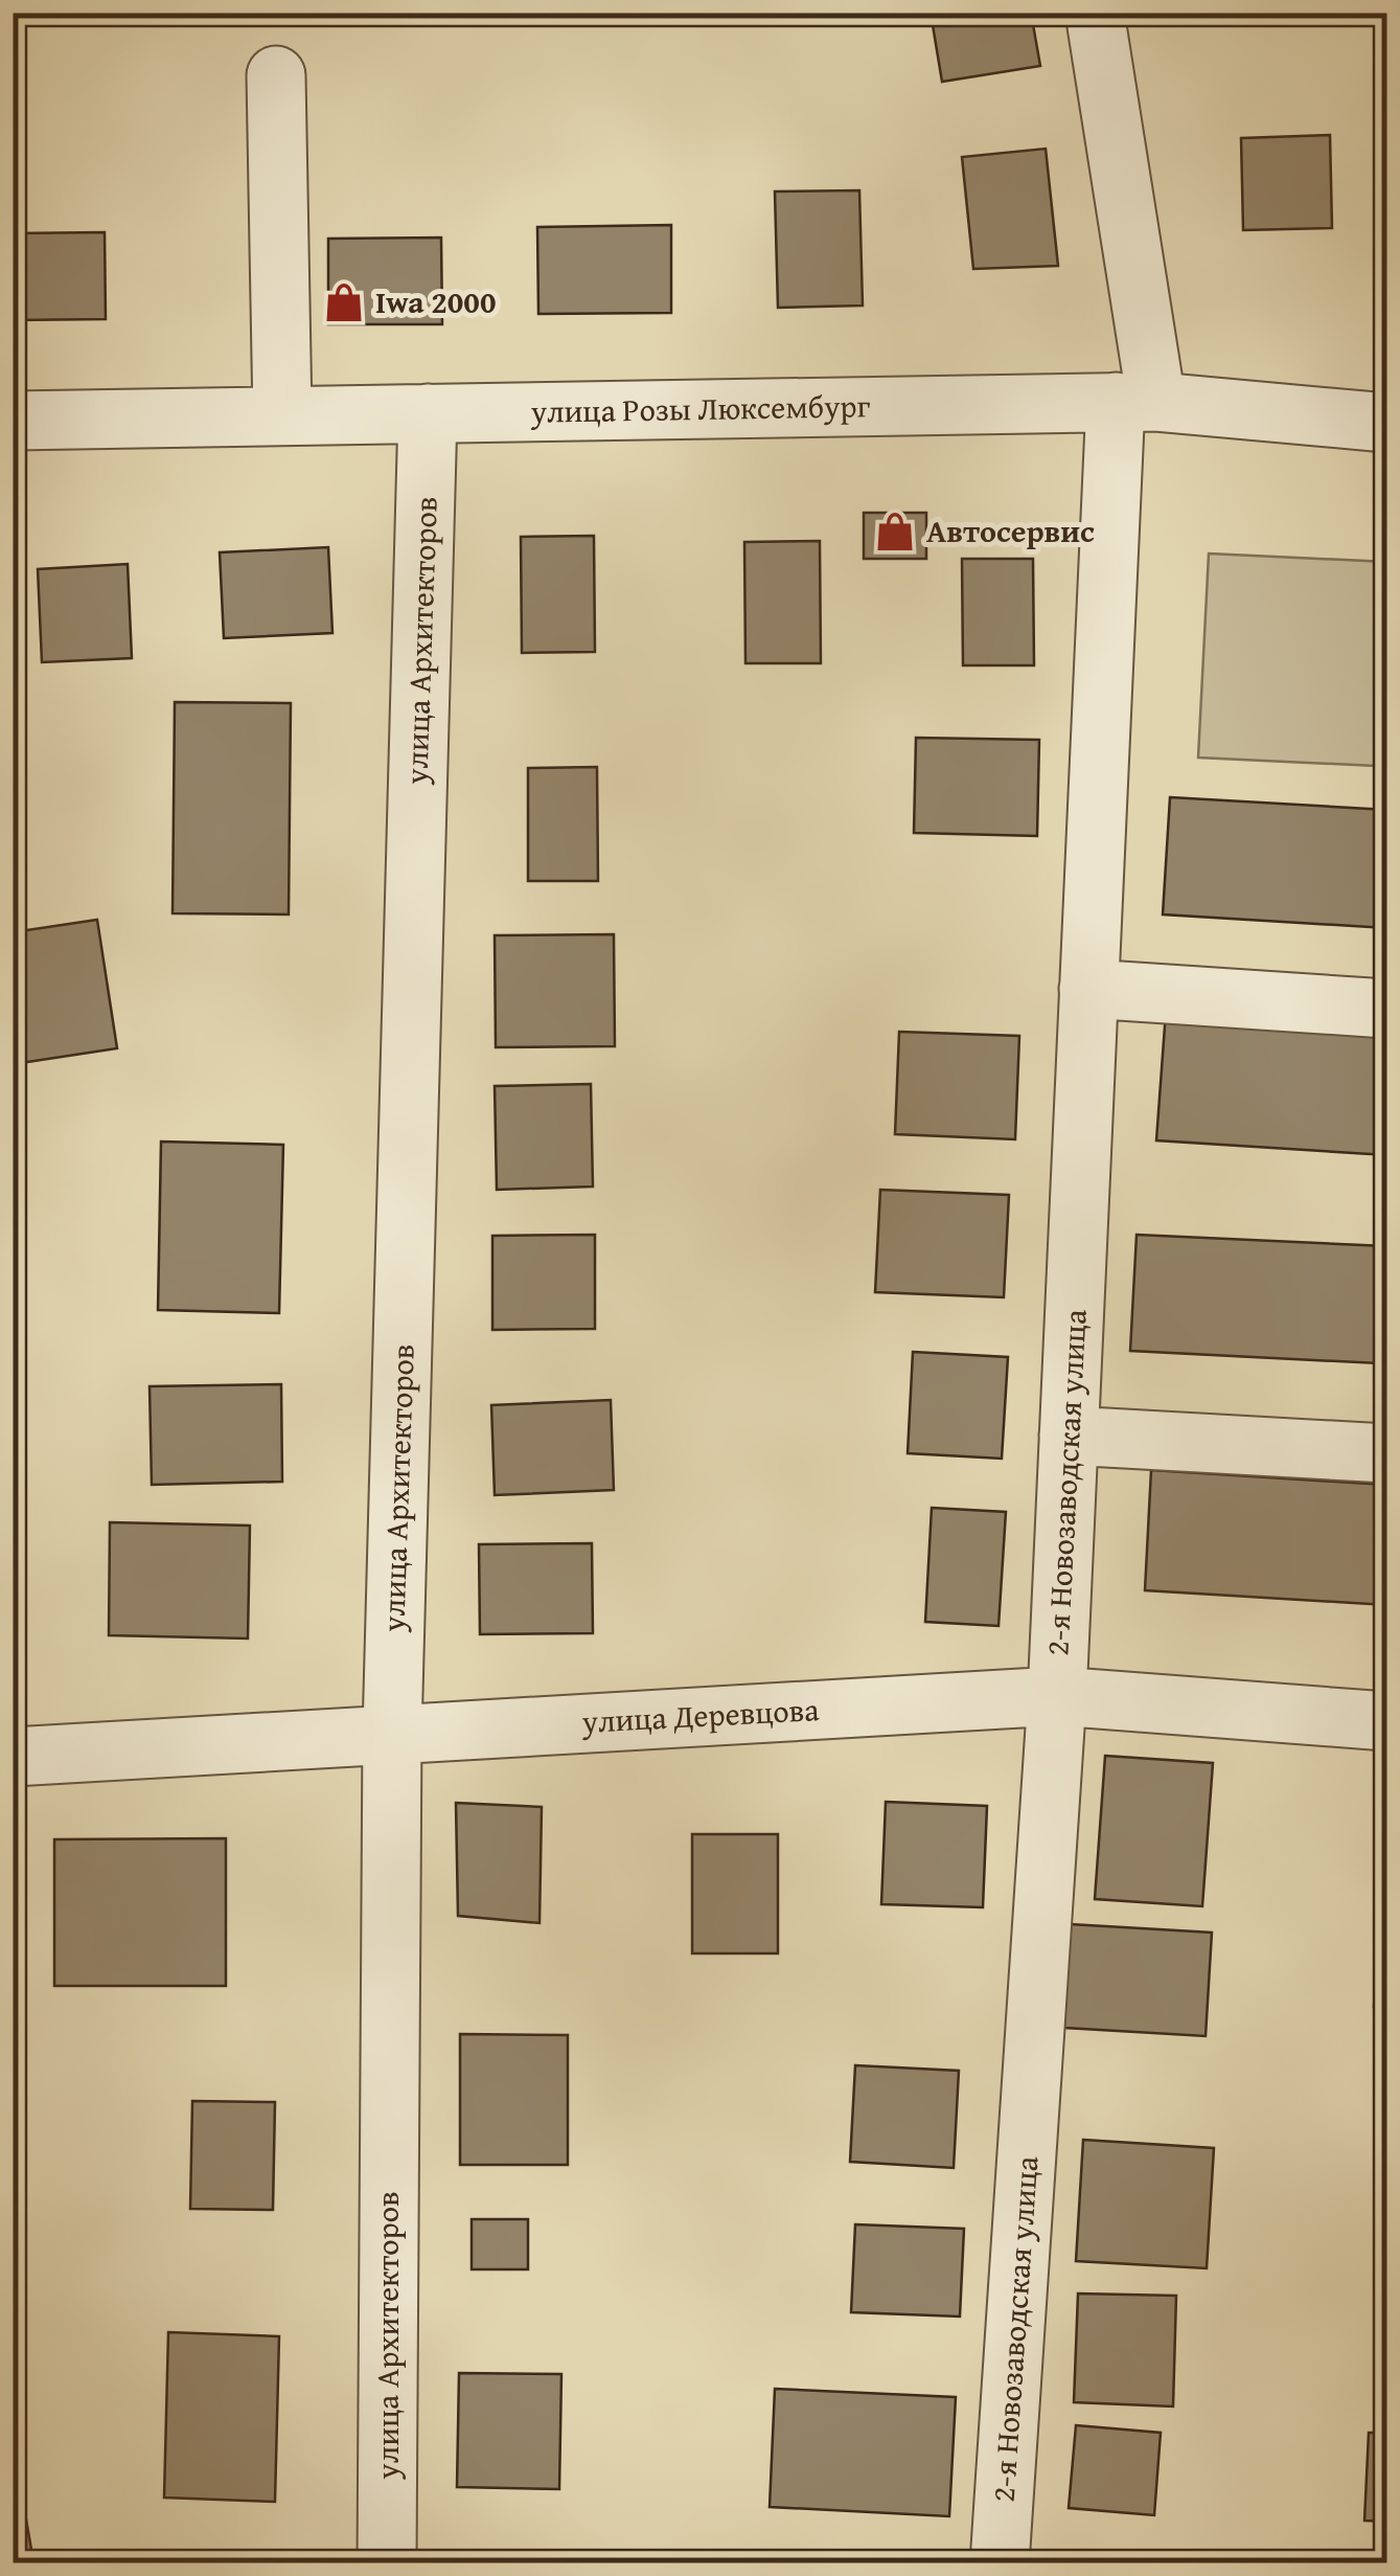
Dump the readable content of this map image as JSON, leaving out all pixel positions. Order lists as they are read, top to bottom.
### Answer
{
  "streets": {
    "street": [
      "улица Розы Люксембург",
      "улица Архитекторов",
      "2-я Новозаводская улица",
      "улица Деревцова"
    ]
  },
  "crossings": [
    ["улица Розы Люксембург", "улица Архитекторов"],
    ["улица Розы Люксембург", "2-я Новозаводская улица"],
    ["улица Архитекторов", "улица Деревцова"],
    ["2-я Новозаводская улица", "улица Деревцова"]
  ],
  "places": {
    "shop": ["Iwa 2000", "Автосервис"]
  }
}
